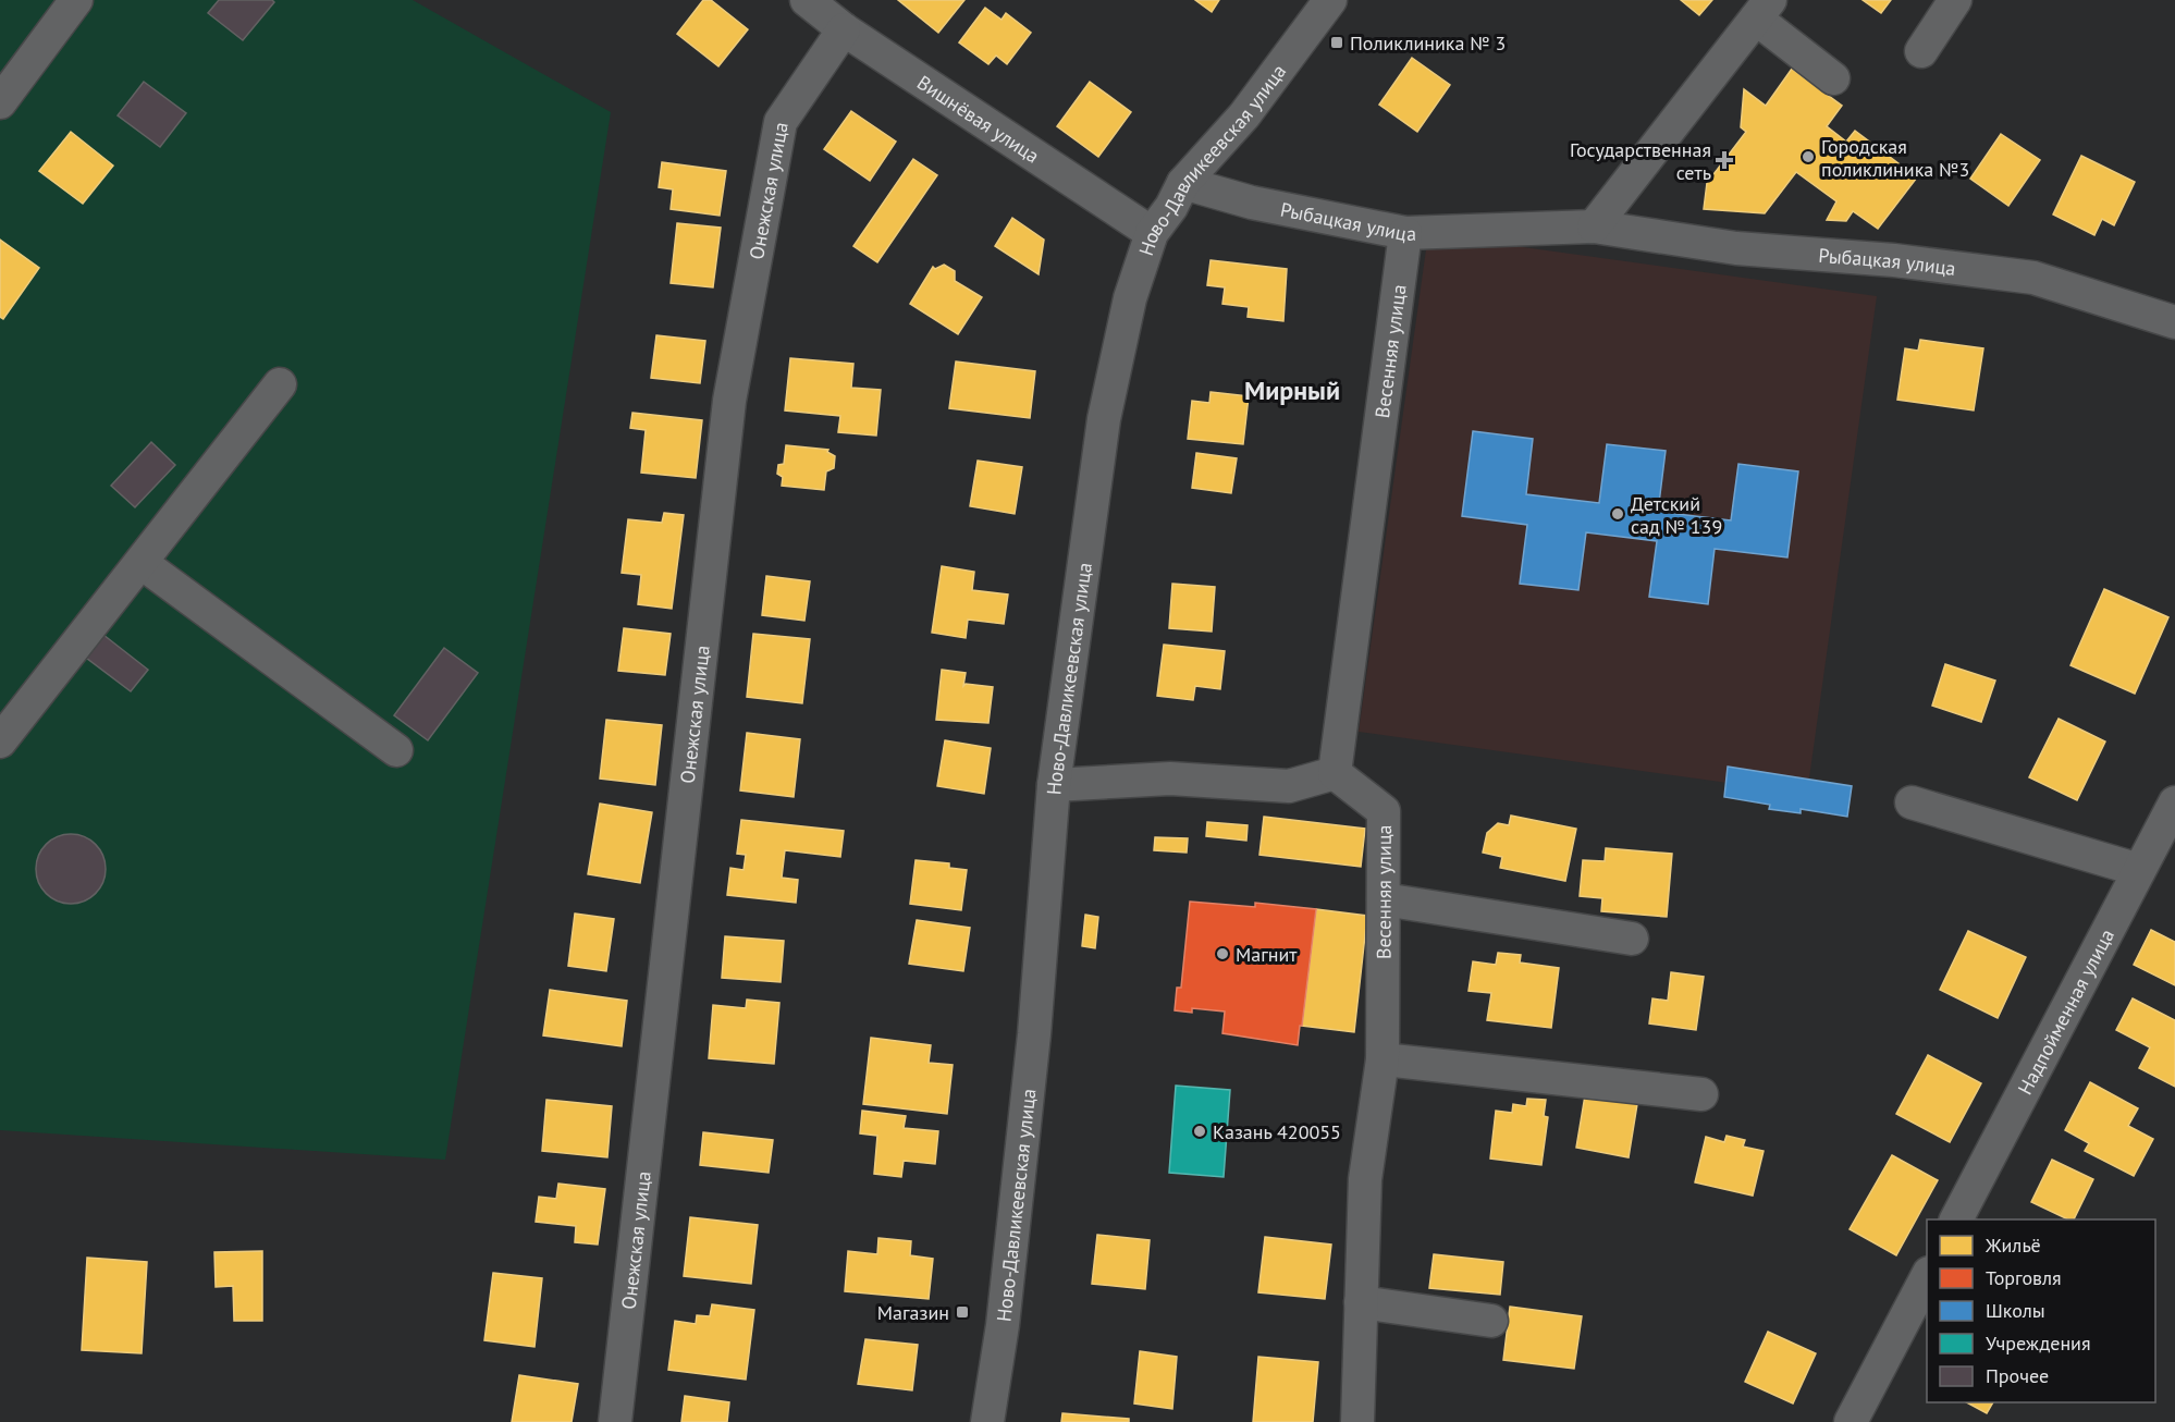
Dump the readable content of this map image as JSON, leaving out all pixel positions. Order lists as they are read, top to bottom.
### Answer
{
  "streets": {
    "street": [
      "Вишнёвая улица",
      "Ново-Давликеевская улица",
      "Онежская улица",
      "Рыбацкая улица",
      "Весенняя улица",
      "Надпойменная улица"
    ]
  },
  "crossings": [
    ["Вишнёвая улица", "Ново-Давликеевская улица"],
    ["Вишнёвая улица", "Онежская улица"],
    ["Ново-Давликеевская улица", "Рыбацкая улица"],
    ["Рыбацкая улица", "Весенняя улица"]
  ],
  "districts": ["Мирный"],
  "places": {
    "transit": ["Поликлиника № 3", "Магазин"],
    "other": [
      "Городская поликлиника №3",
      "Детский сад № 139",
      "Магнит",
      "Казань 420055"
    ],
    "health": ["Государственная сеть"]
  },
  "legend": [
    "Жильё",
    "Торговля",
    "Школы",
    "Учреждения",
    "Прочее"
  ]
}
